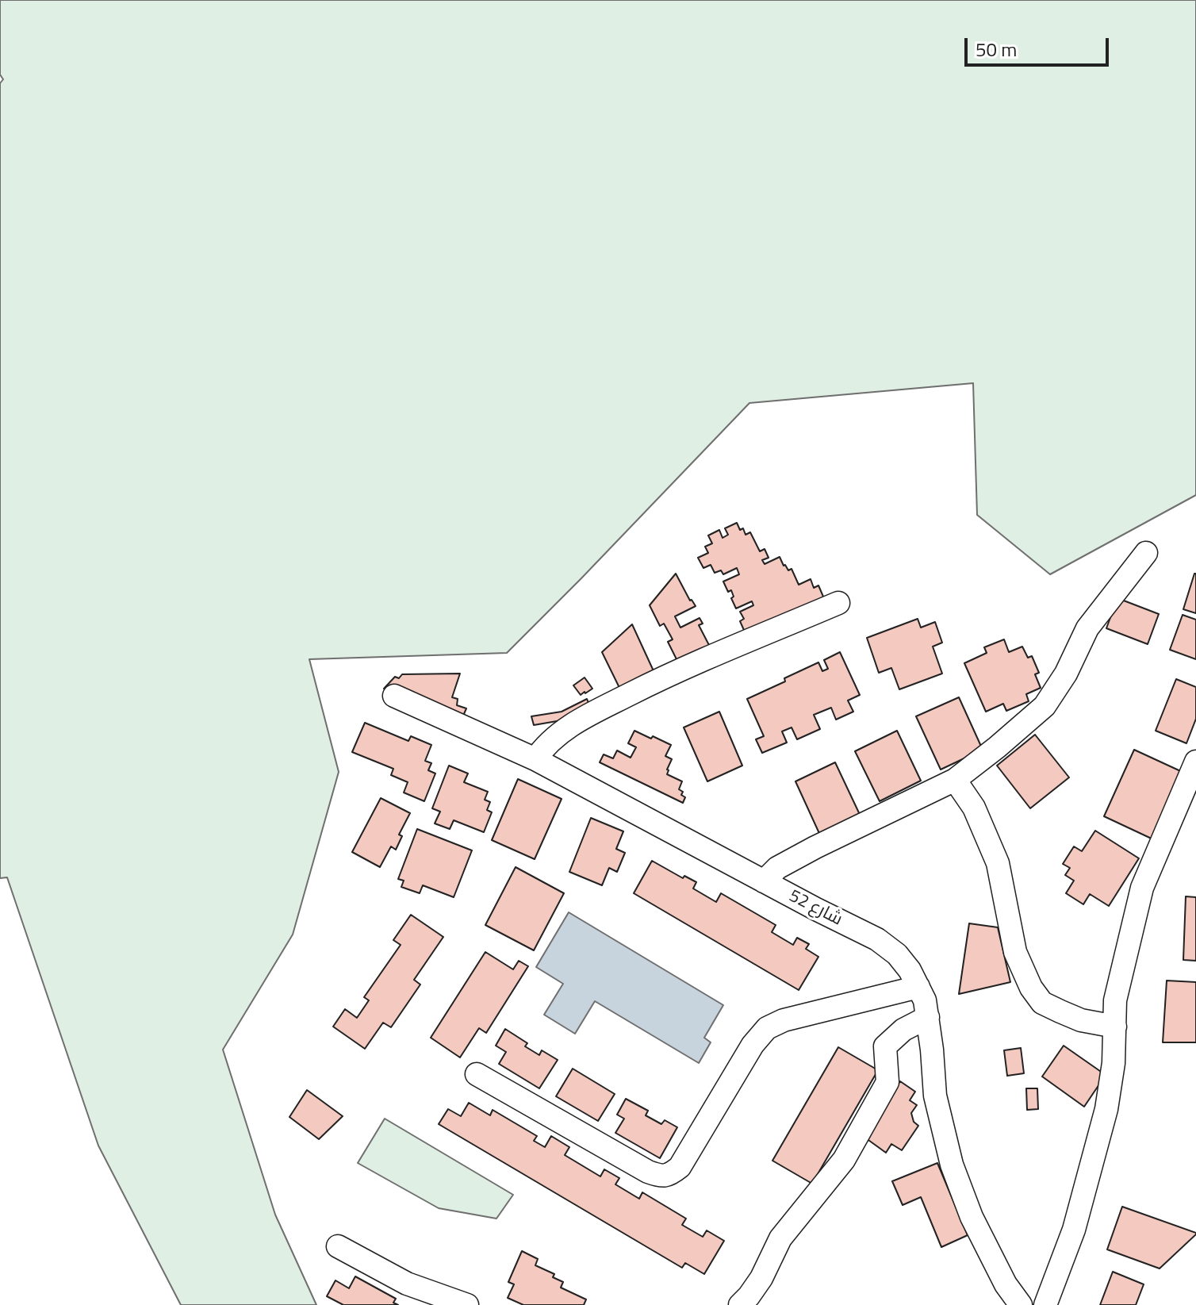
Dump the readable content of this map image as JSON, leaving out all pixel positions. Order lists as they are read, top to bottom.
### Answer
{
  "streets": {
    "street": ["شارع 52"]
  },
  "scale_bar": "50 m"
}
